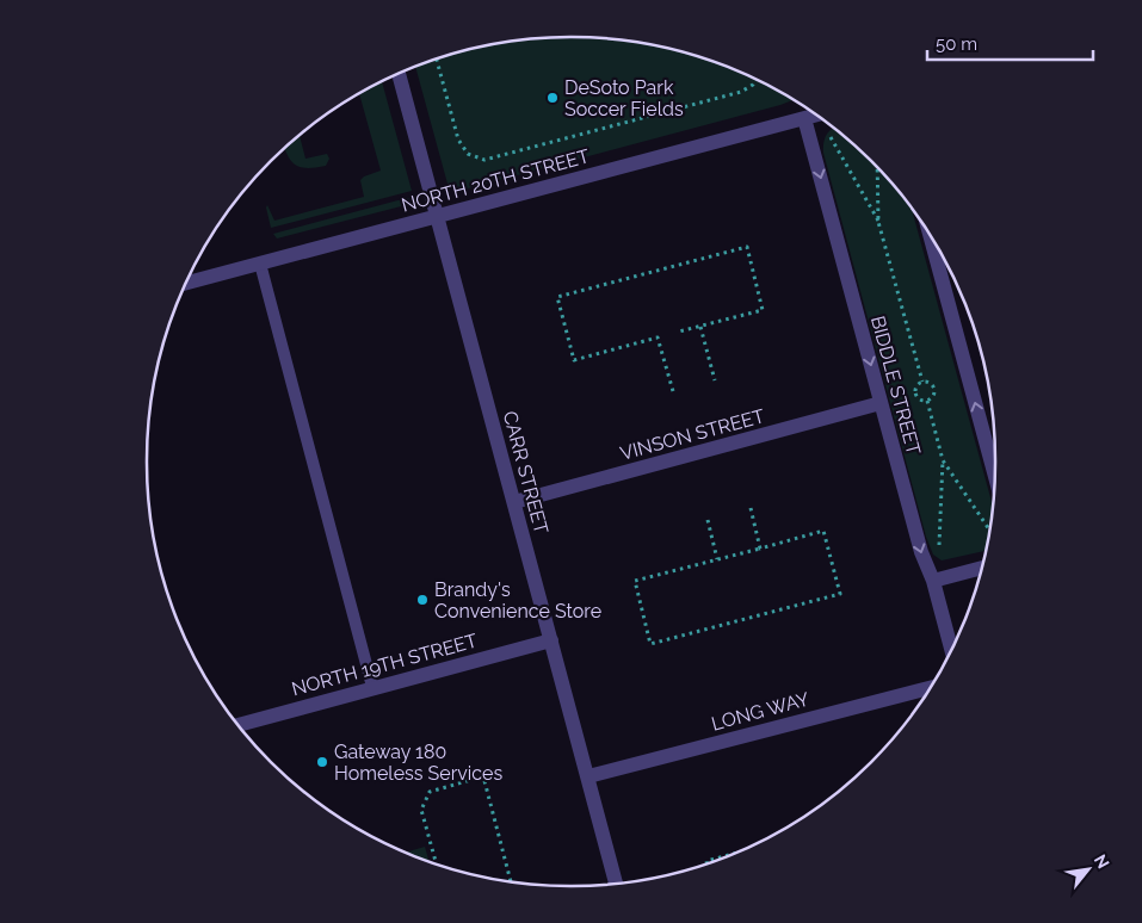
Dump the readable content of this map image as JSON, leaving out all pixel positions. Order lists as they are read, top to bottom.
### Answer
{
  "streets": {
    "street": [
      "NORTH 20TH STREET",
      "BIDDLE STREET",
      "VINSON STREET",
      "CARR STREET",
      "NORTH 19TH STREET",
      "LONG WAY"
    ]
  },
  "crossings": [
    ["NORTH 20TH STREET", "BIDDLE STREET"],
    ["NORTH 20TH STREET", "CARR STREET"],
    ["BIDDLE STREET", "VINSON STREET"],
    ["VINSON STREET", "CARR STREET"],
    ["CARR STREET", "NORTH 19TH STREET"],
    ["CARR STREET", "LONG WAY"]
  ],
  "places": ["DeSoto Park Soccer Fields", "Brandy's Convenience Store", "Gateway 180 Homeless Services"],
  "scale_bar": "50 m",
  "north": "top right"
}
